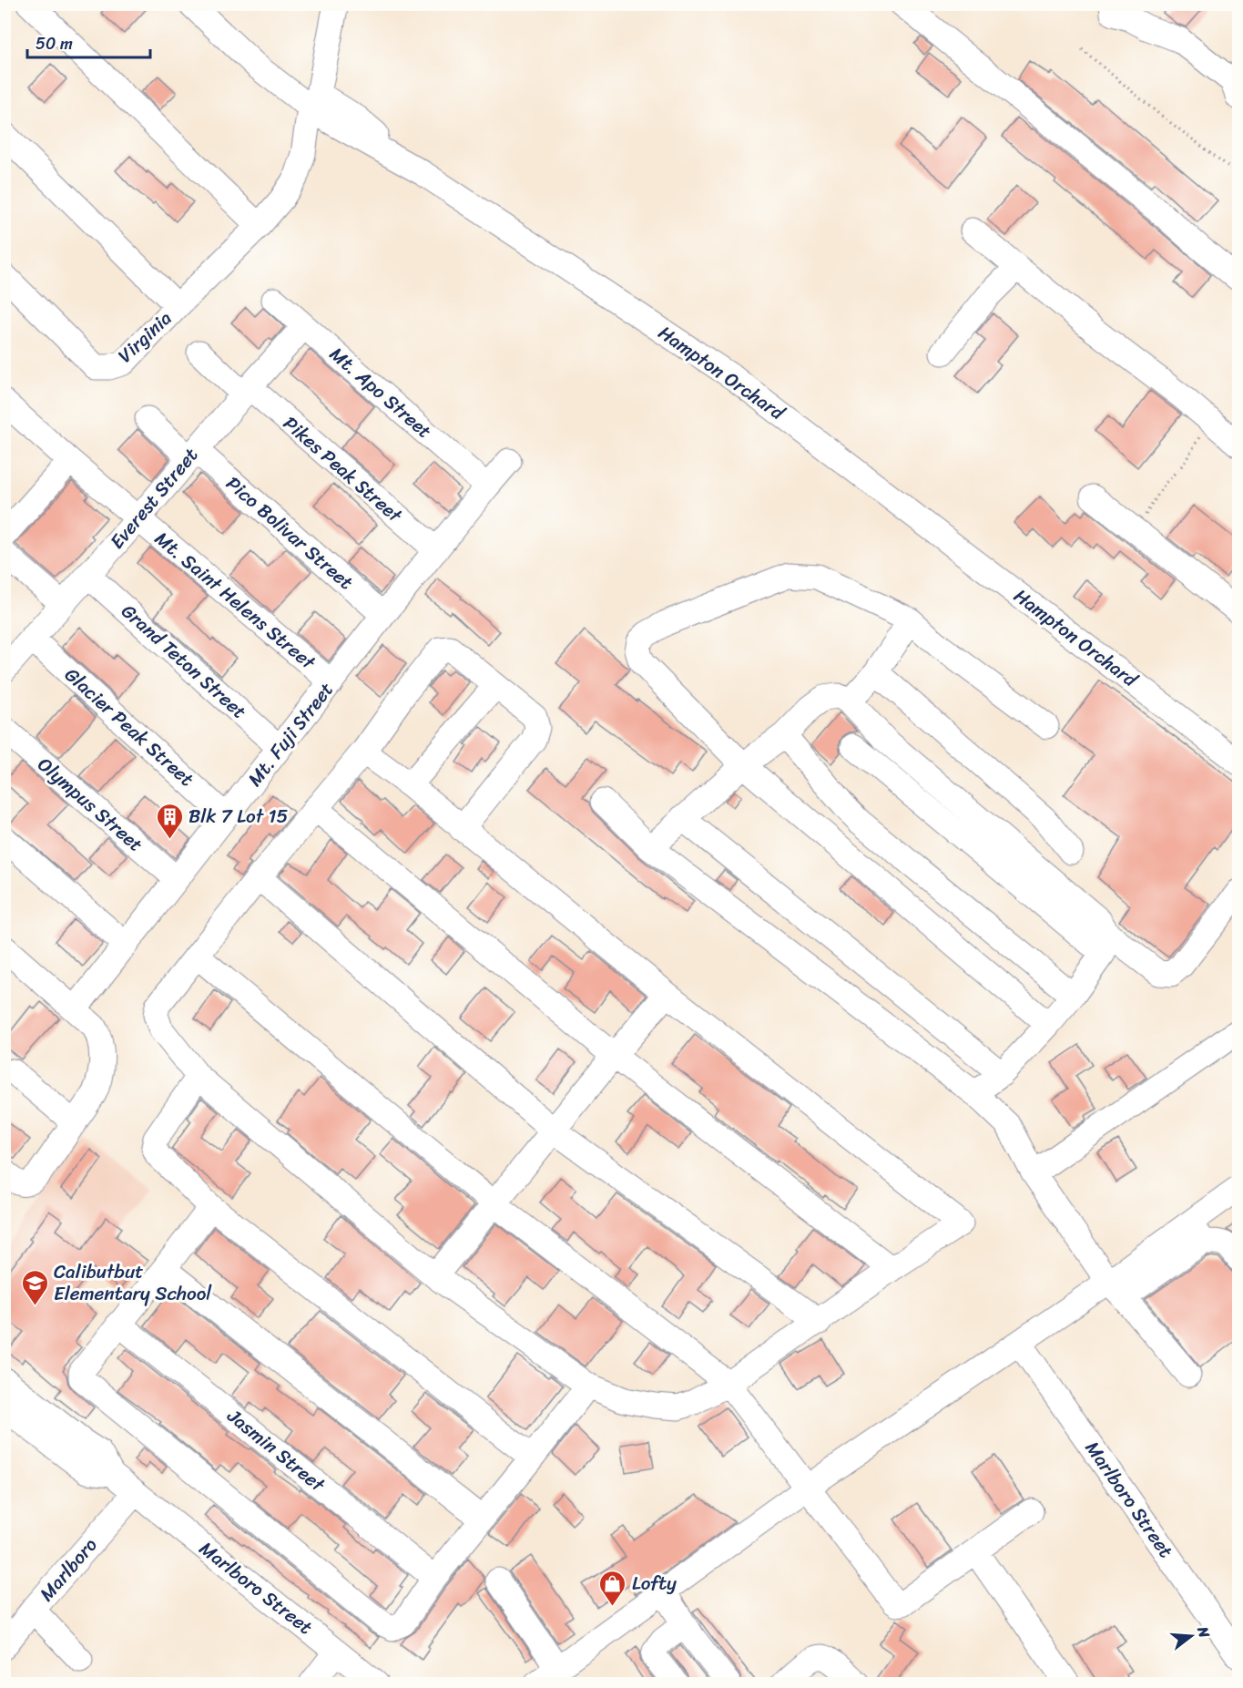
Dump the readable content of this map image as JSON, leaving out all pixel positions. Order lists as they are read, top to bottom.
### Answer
{
  "streets": {
    "street": [
      "Virginia",
      "Hampton Orchard",
      "Mt. Apo Street",
      "Pikes Peak Street",
      "Everest Street",
      "Pico Bolivar Street",
      "Mt. Saint Helens Street",
      "Grand Teton Street",
      "Glacier Peak Street",
      "Mt. Fuji Street",
      "Olympus Street",
      "Jasmin Street",
      "Marlboro Street",
      "Marlboro"
    ]
  },
  "crossings": [
    ["Mt. Apo Street", "Everest Street"],
    ["Mt. Apo Street", "Mt. Fuji Street"],
    ["Pikes Peak Street", "Everest Street"],
    ["Pikes Peak Street", "Mt. Fuji Street"],
    ["Everest Street", "Pico Bolivar Street"],
    ["Everest Street", "Mt. Saint Helens Street"],
    ["Everest Street", "Grand Teton Street"],
    ["Everest Street", "Glacier Peak Street"],
    ["Pico Bolivar Street", "Mt. Fuji Street"],
    ["Mt. Saint Helens Street", "Mt. Fuji Street"],
    ["Grand Teton Street", "Mt. Fuji Street"],
    ["Glacier Peak Street", "Mt. Fuji Street"],
    ["Mt. Fuji Street", "Olympus Street"],
    ["Marlboro Street", "Marlboro"]
  ],
  "places": {
    "building": ["Blk 7 Lot 15"],
    "school or university": ["Calibutbut Elementary School"],
    "shop": ["Lofty"]
  },
  "scale_bar": "50 m",
  "north": "right"
}
